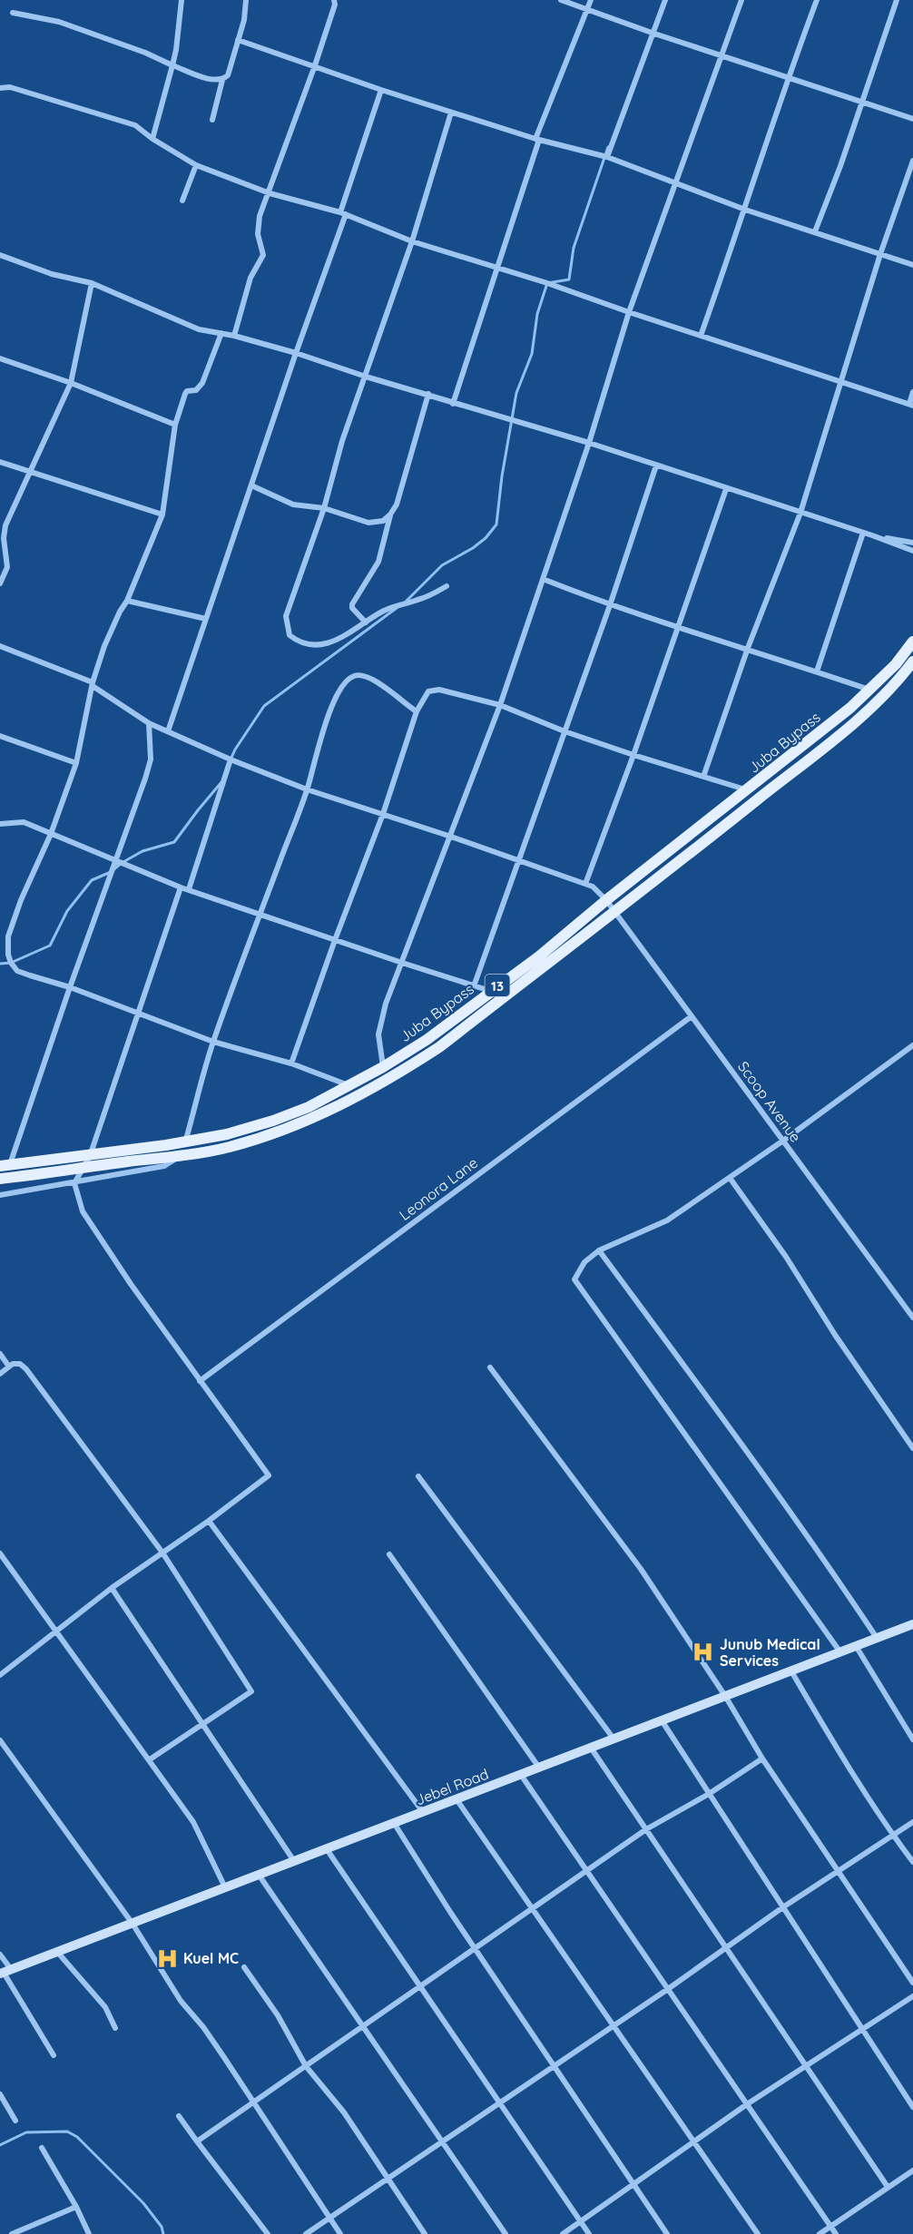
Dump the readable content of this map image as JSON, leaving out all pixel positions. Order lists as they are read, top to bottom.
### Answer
{
  "streets": {
    "main road": ["Juba Bypass", "13", "Jebel Road"],
    "street": ["Scoop Avenue", "Leonora Lane"]
  },
  "crossings": [
    ["Juba Bypass", "Scoop Avenue"],
    ["Scoop Avenue", "Leonora Lane"]
  ],
  "places": {
    "hospital": ["Junub Medical Services", "Kuel MC"]
  }
}
